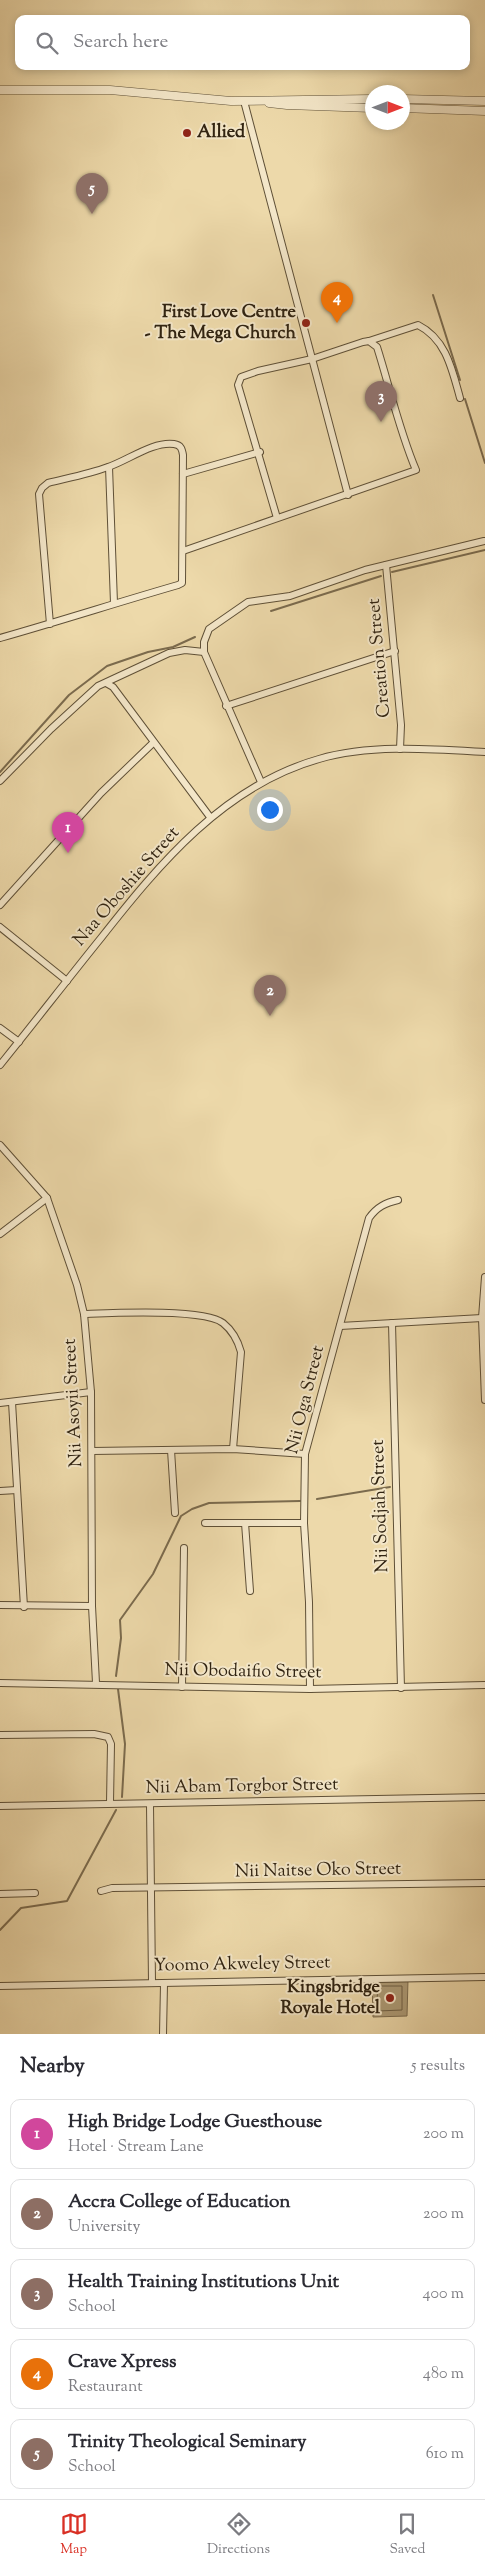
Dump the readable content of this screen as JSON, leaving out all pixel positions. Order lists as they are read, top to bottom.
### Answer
{
  "streets": {
    "street": [
      "Creation Street",
      "Naa Oboshie Street",
      "Nii Oga Street",
      "Nii Asoyii Street",
      "Nii Sodjah Street",
      "Nii Obodaifio Street",
      "Nii Abam Torgbor Street",
      "Nii Naitse Oko Street",
      "Yoomo Akweley Street"
    ]
  },
  "crossings": [
    ["Creation Street", "Naa Oboshie Street"],
    ["Nii Oga Street", "Nii Obodaifio Street"],
    ["Nii Asoyii Street", "Nii Obodaifio Street"],
    ["Nii Sodjah Street", "Nii Obodaifio Street"]
  ],
  "places": ["Allied", "First Love Centre - The Mega Church", "Kingsbridge Royale Hotel"],
  "north": "right",
  "page": {
    "search": "Search here",
    "pins": [
      "5",
      "4",
      "3",
      "1",
      "2"
    ],
    "heading": ["Nearby", "5 results"],
    "list": [
      {
        "mark": "1",
        "name": "High Bridge Lodge Guesthouse",
        "note": "Hotel · Stream Lane",
        "value": "200 m"
      },
      {
        "mark": "2",
        "name": "Accra College of Education",
        "note": "University",
        "value": "200 m"
      },
      {
        "mark": "3",
        "name": "Health Training Institutions Unit",
        "note": "School",
        "value": "400 m"
      },
      {
        "mark": "4",
        "name": "Crave Xpress",
        "note": "Restaurant",
        "value": "480 m"
      },
      {
        "mark": "5",
        "name": "Trinity Theological Seminary",
        "note": "School",
        "value": "610 m"
      }
    ],
    "nav": ["Map", "Directions", "Saved"]
  }
}
